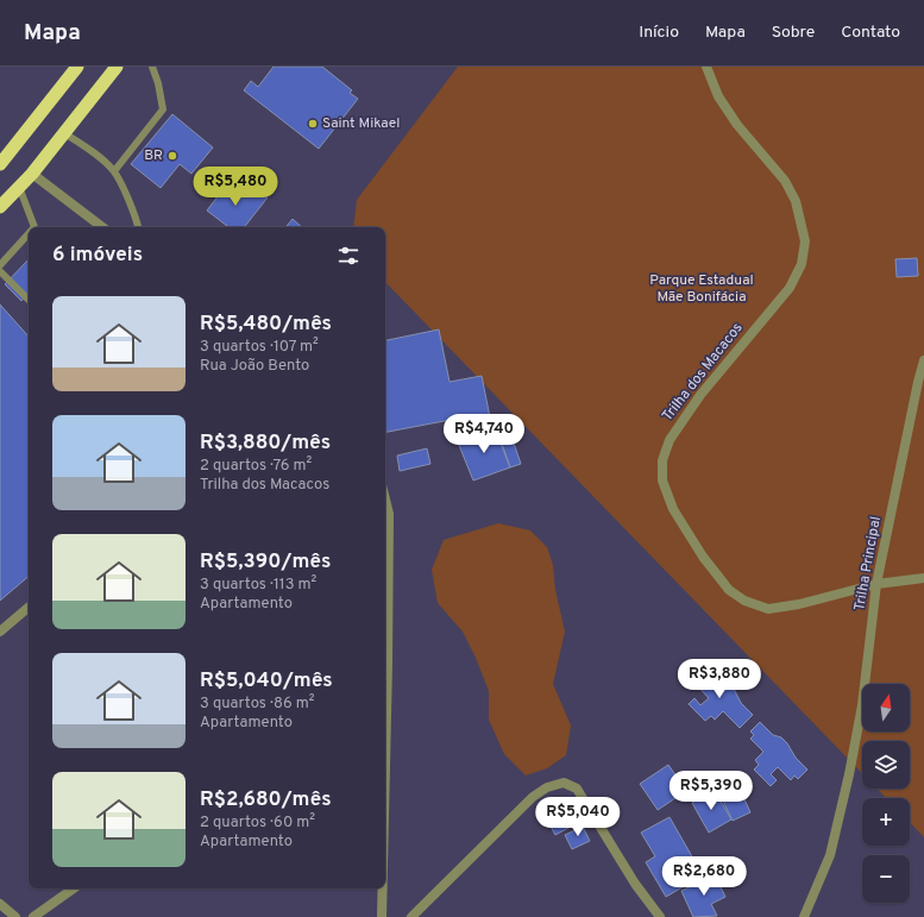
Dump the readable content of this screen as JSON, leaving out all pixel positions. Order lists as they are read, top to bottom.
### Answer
{
  "streets": {
    "street": ["Trilha dos Macacos", "Trilha Principal"]
  },
  "crossings": [
    ["Trilha dos Macacos", "Trilha Principal"]
  ],
  "parks": ["Parque Estadual Mãe Bonifácia"],
  "places": ["Saint Mikael", "BR"],
  "north": "top",
  "page": {
    "header": "Mapa",
    "nav": [
      "Início",
      "Mapa",
      "Sobre",
      "Contato"
    ],
    "price": [
      "R$5,480",
      "R$4,740",
      "R$3,880",
      "R$5,390",
      "R$5,040",
      "R$2,680"
    ],
    "heading": "6 imóveis",
    "list": [
      {
        "name": "R$5,480/mês",
        "note": "3 quartos · 107 m² · Rua João Bento"
      },
      {
        "name": "R$3,880/mês",
        "note": "2 quartos · 76 m² · Trilha dos Macacos"
      },
      {
        "name": "R$5,390/mês",
        "note": "3 quartos · 113 m² · Apartamento"
      },
      {
        "name": "R$5,040/mês",
        "note": "3 quartos · 86 m² · Apartamento"
      },
      {
        "name": "R$2,680/mês",
        "note": "2 quartos · 60 m² · Apartamento"
      }
    ],
    "map_buttons": ["+", "−"]
  }
}
